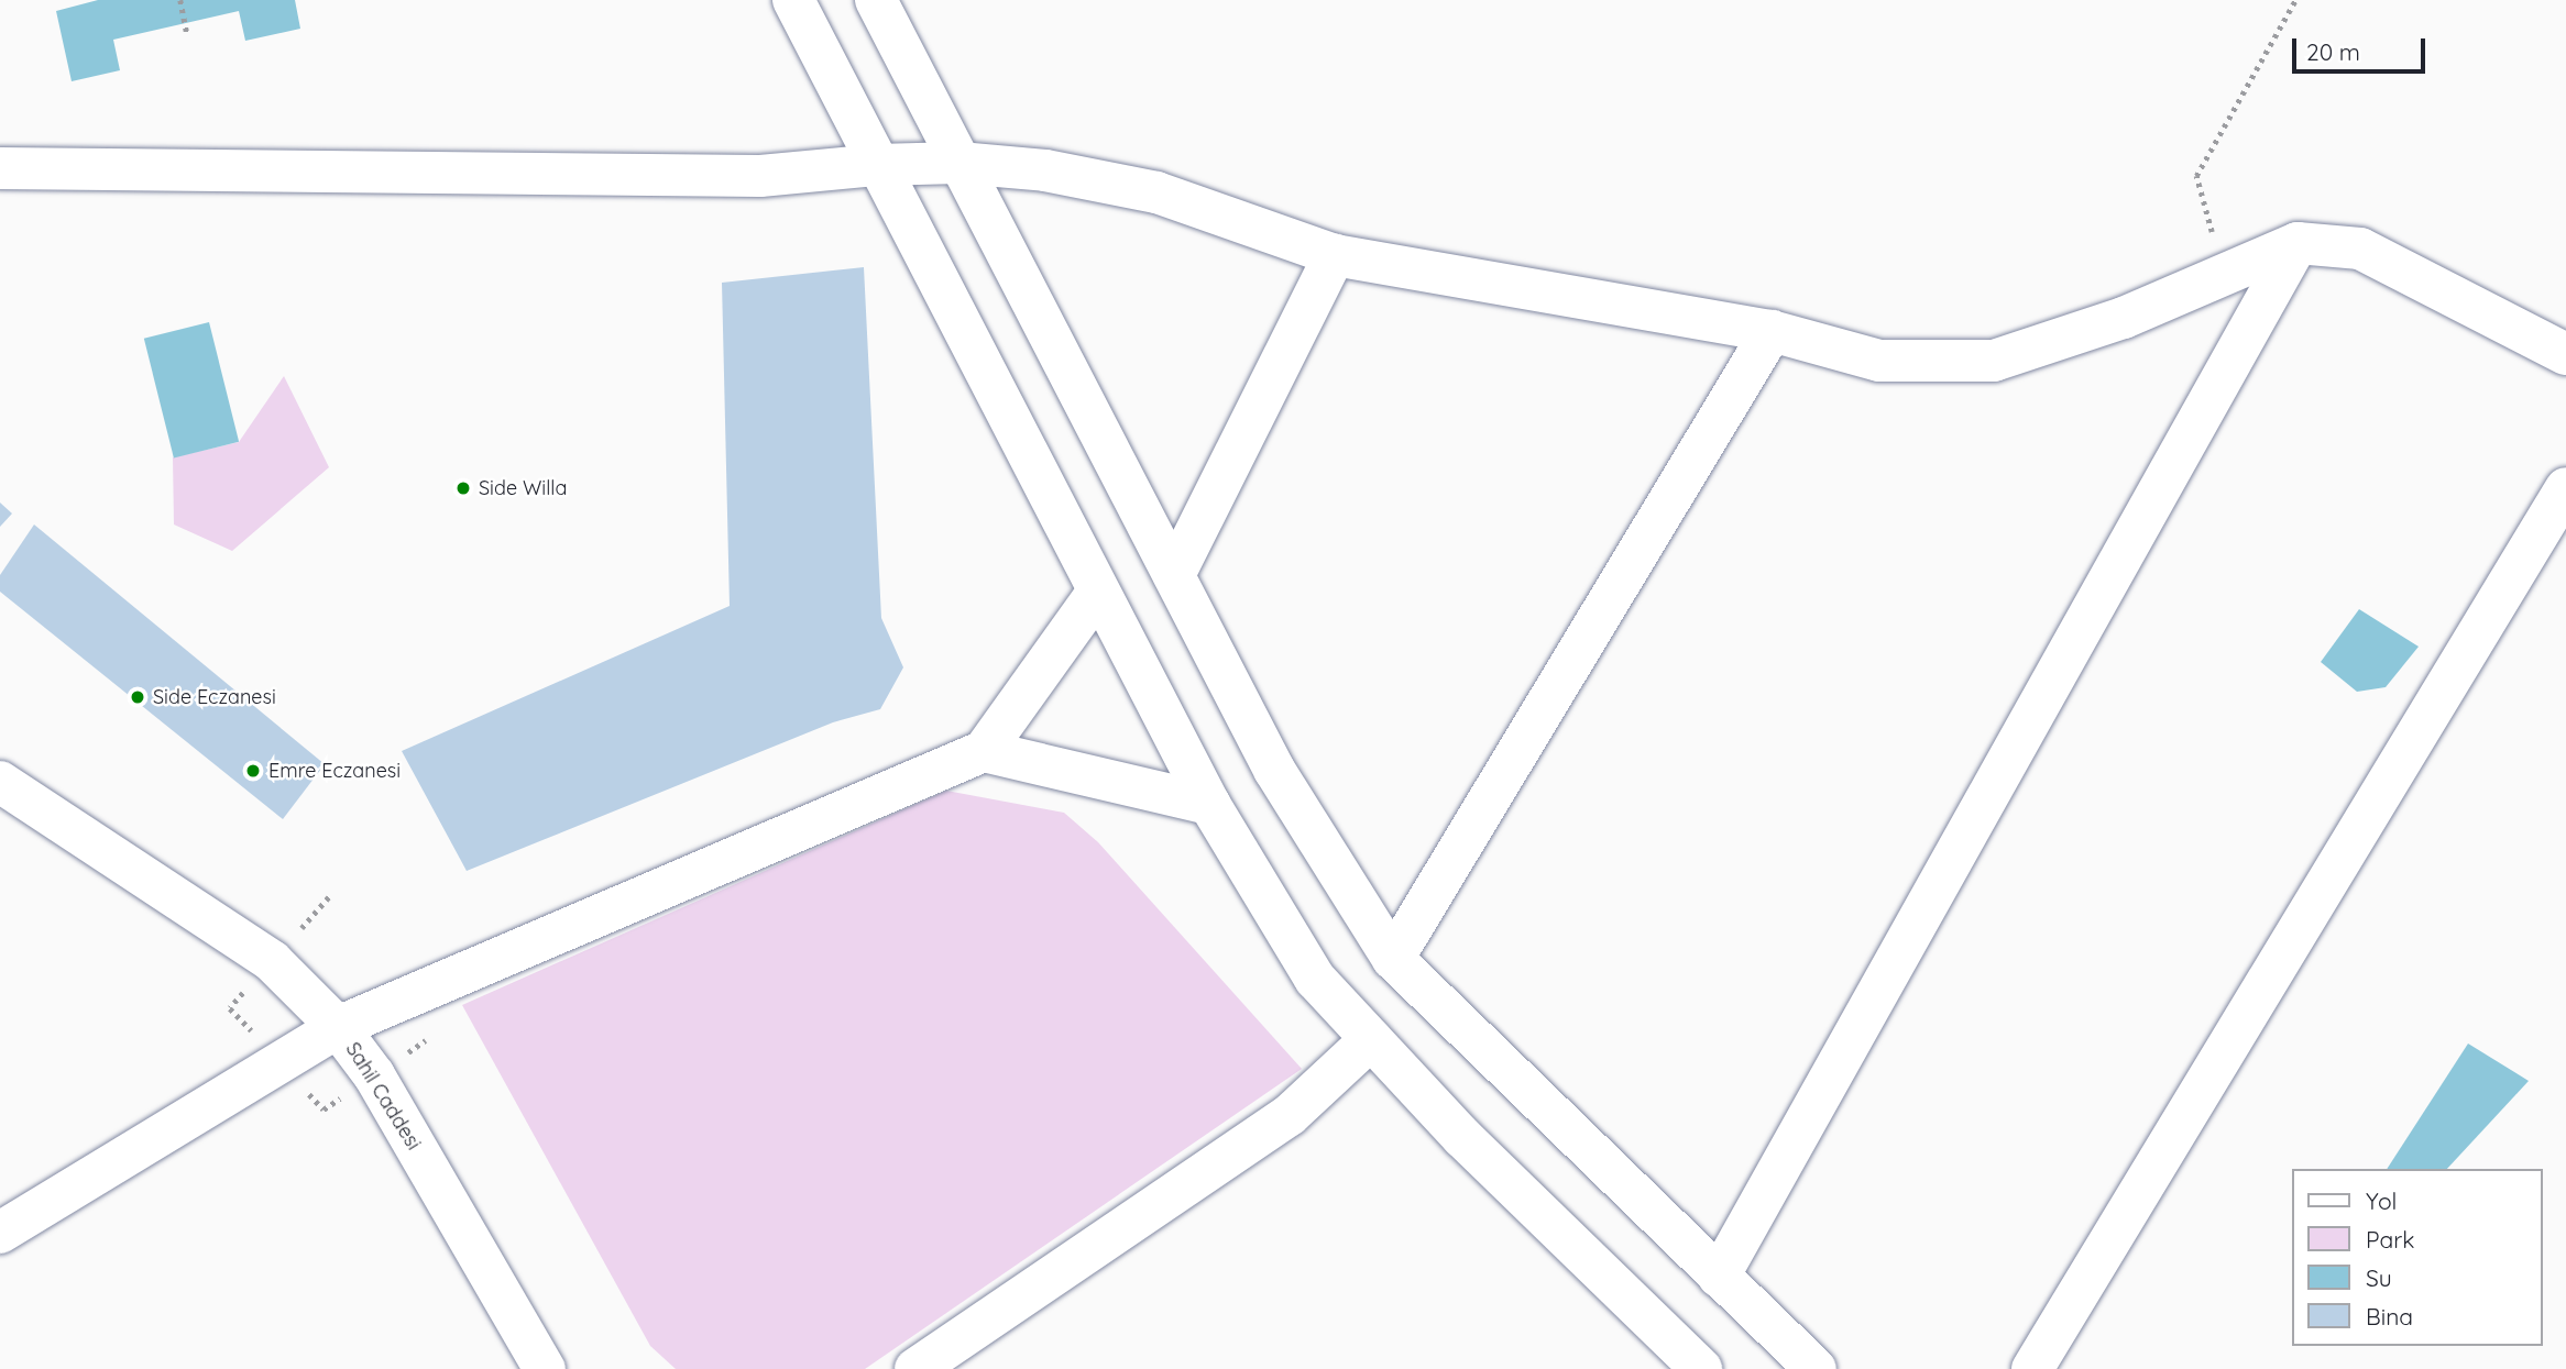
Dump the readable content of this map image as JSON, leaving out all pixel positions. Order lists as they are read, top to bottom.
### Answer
{
  "streets": {
    "street": ["Sahil Caddesi"]
  },
  "places": ["Side Willa", "Side Eczanesi", "Emre Eczanesi"],
  "legend": [
    "Yol",
    "Park",
    "Su",
    "Bina"
  ],
  "scale_bar": "20 m"
}
